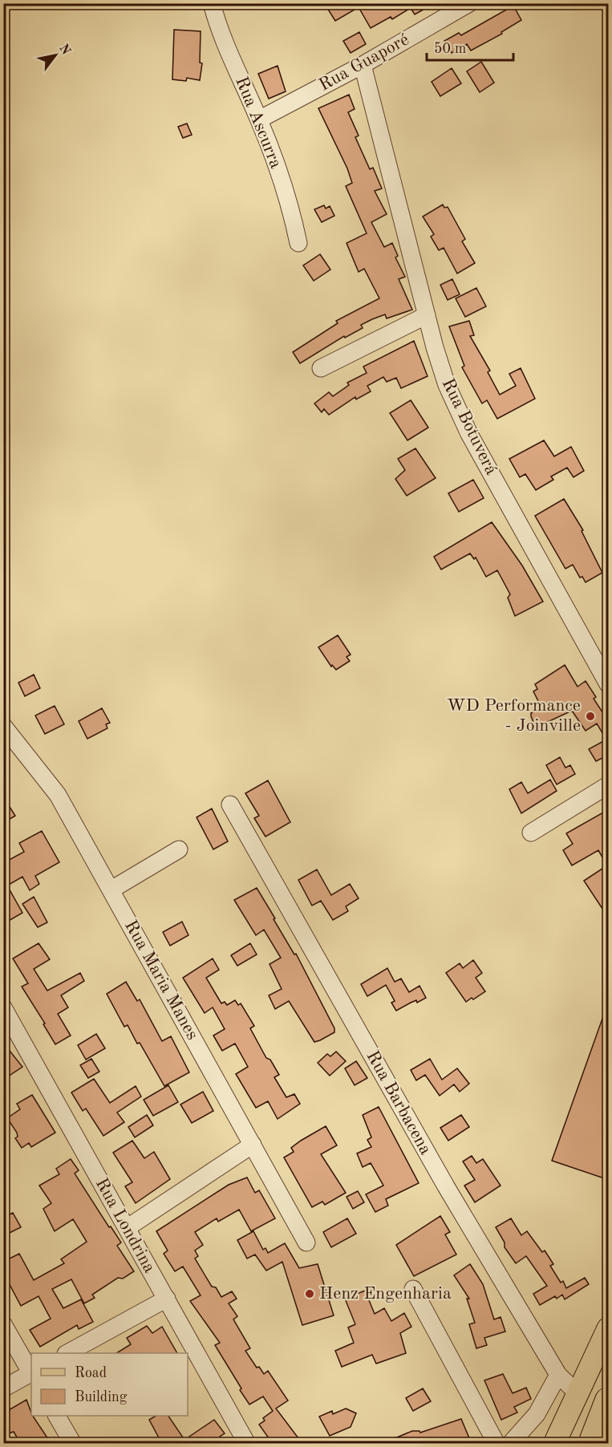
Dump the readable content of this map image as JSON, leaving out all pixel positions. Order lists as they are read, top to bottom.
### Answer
{
  "streets": {
    "street": [
      "Rua Guaporé",
      "Rua Ascurra",
      "Rua Botuverá",
      "Rua Maria Manes",
      "Rua Barbacena",
      "Rua Londrina"
    ]
  },
  "crossings": [
    ["Rua Guaporé", "Rua Ascurra"],
    ["Rua Guaporé", "Rua Botuverá"]
  ],
  "places": ["WD Performance - Joinville", "Henz Engenharia"],
  "legend": ["Road", "Building"],
  "scale_bar": "50 m",
  "north": "top right"
}
